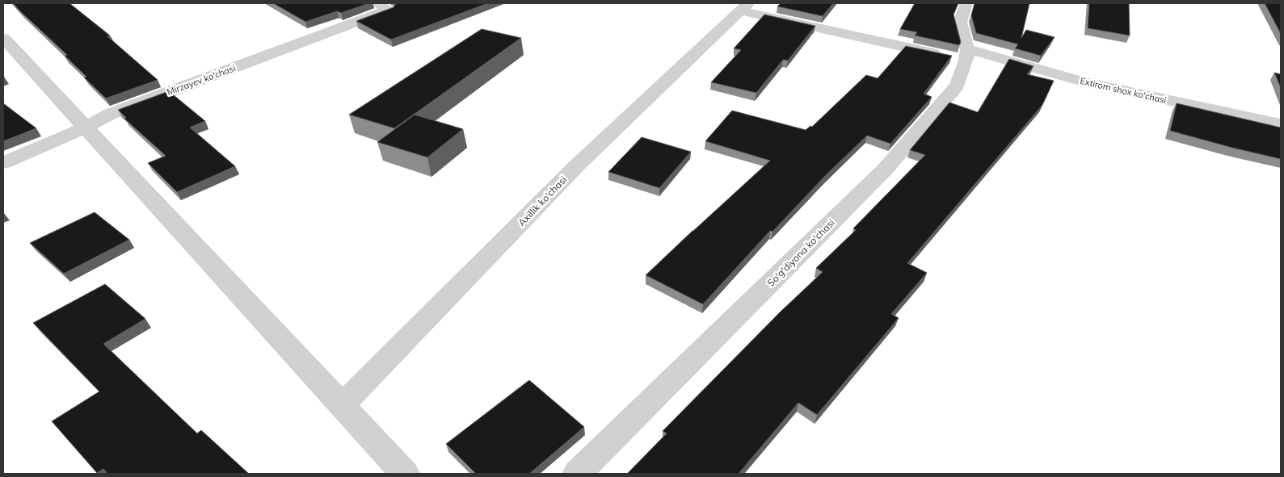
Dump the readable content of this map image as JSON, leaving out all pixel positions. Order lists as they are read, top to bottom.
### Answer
{
  "streets": {
    "street": [
      "Mirzayev ko'chasi",
      "Extirom shox ko'chasi",
      "Axillik ko'chasi",
      "So'g'diyona ko'chasi"
    ]
  },
  "crossings": [
    ["Extirom shox ko'chasi", "Axillik ko'chasi"],
    ["Extirom shox ko'chasi", "So'g'diyona ko'chasi"]
  ]
}
